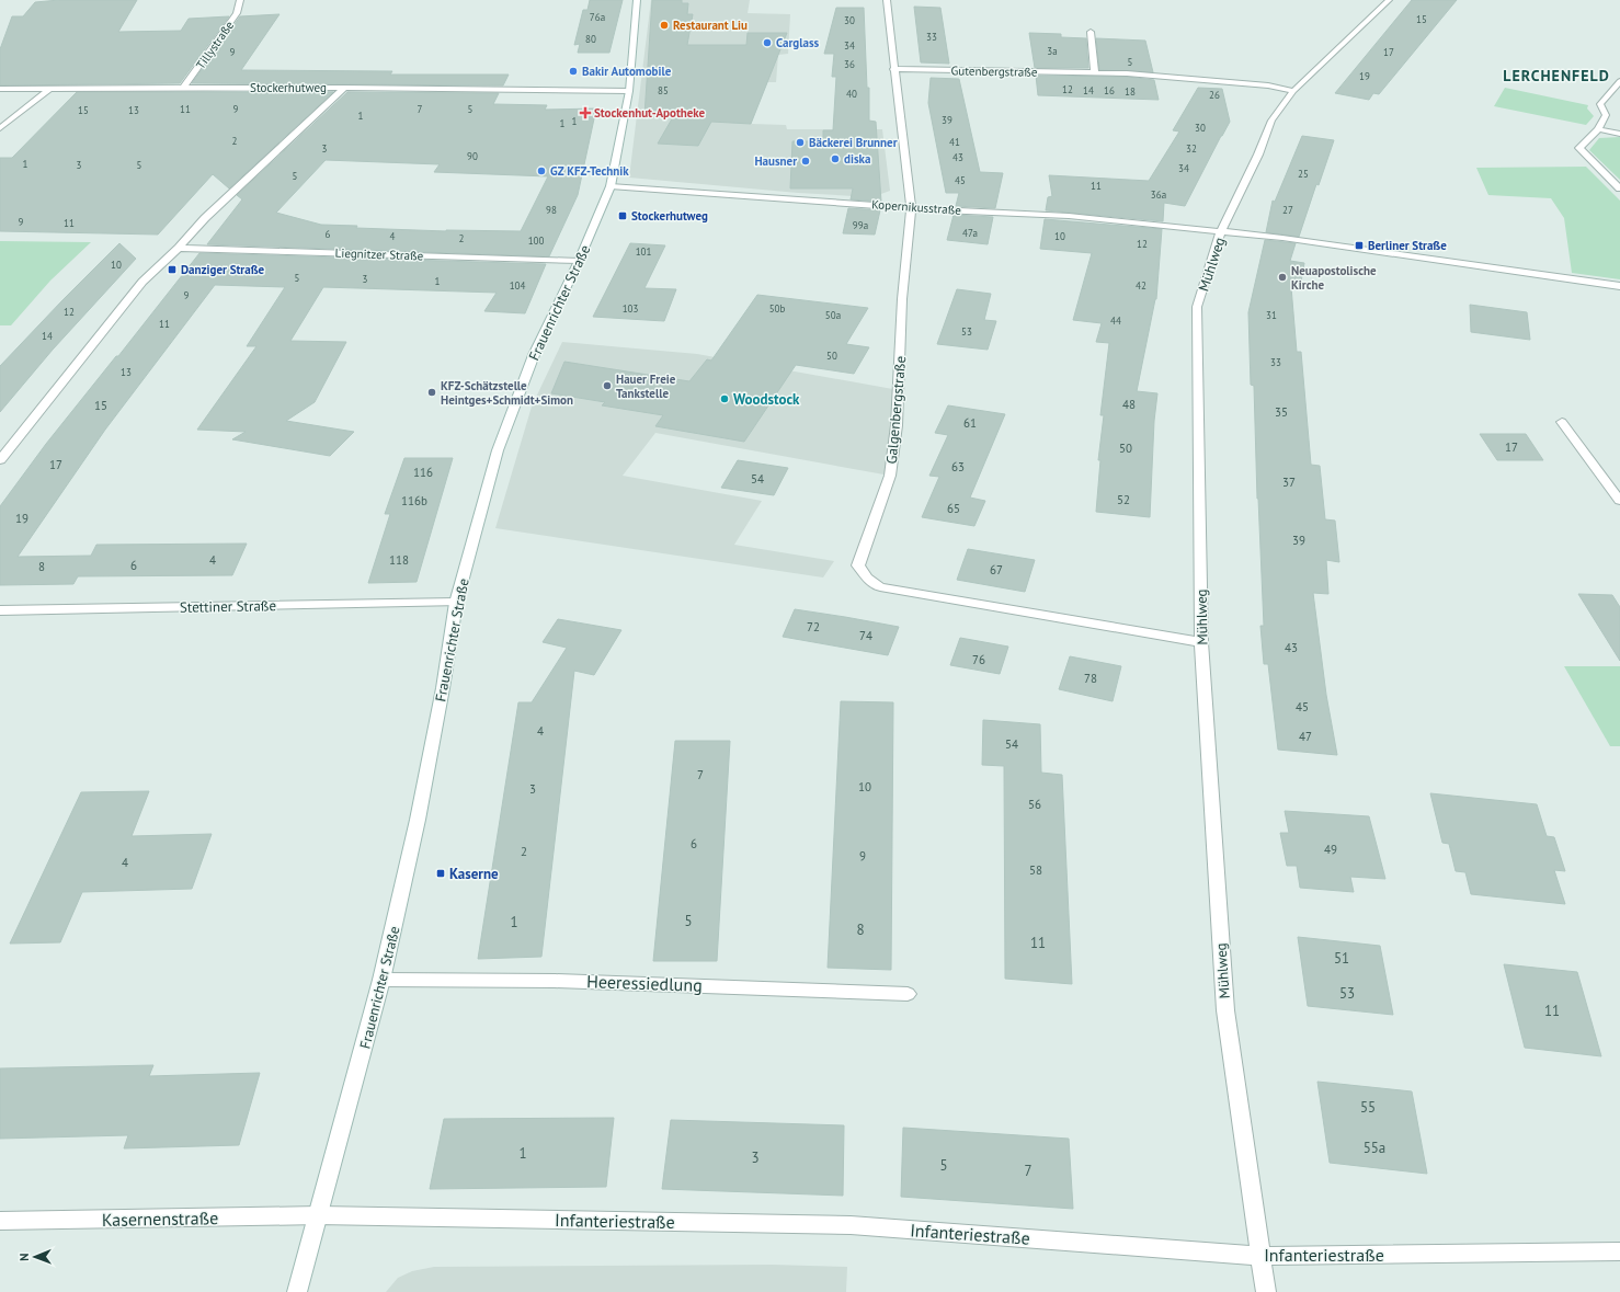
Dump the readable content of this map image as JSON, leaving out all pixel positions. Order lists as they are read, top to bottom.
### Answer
{
  "streets": {
    "street": [
      "Tillystraße",
      "Gutenbergstraße",
      "Stockerhutweg",
      "Kopernikusstraße",
      "Liegnitzer Straße",
      "Mühlweg",
      "Frauenrichter Straße",
      "Galgenbergstraße",
      "Stettiner Straße",
      "Heeressiedlung",
      "Kasernenstraße",
      "Infanteriestraße"
    ]
  },
  "crossings": [
    ["Tillystraße", "Stockerhutweg"],
    ["Gutenbergstraße", "Mühlweg"],
    ["Gutenbergstraße", "Galgenbergstraße"],
    ["Stockerhutweg", "Frauenrichter Straße"],
    ["Kopernikusstraße", "Mühlweg"],
    ["Kopernikusstraße", "Frauenrichter Straße"],
    ["Kopernikusstraße", "Galgenbergstraße"],
    ["Liegnitzer Straße", "Frauenrichter Straße"],
    ["Mühlweg", "Galgenbergstraße"],
    ["Mühlweg", "Infanteriestraße"],
    ["Frauenrichter Straße", "Stettiner Straße"],
    ["Frauenrichter Straße", "Heeressiedlung"],
    ["Frauenrichter Straße", "Kasernenstraße"],
    ["Frauenrichter Straße", "Infanteriestraße"],
    ["Kasernenstraße", "Infanteriestraße"]
  ],
  "districts": ["LERCHENFELD"],
  "places": {
    "other": [
      "Restaurant Liu",
      "Carglass",
      "Bakir Automobile",
      "Bäckerei Brunner",
      "diska",
      "Hausner",
      "GZ KFZ-Technik",
      "Neuapostolische Kirche",
      "Hauer Freie Tankstelle",
      "KFZ-Schätzstelle Heintges+Schmidt+Simon",
      "Woodstock"
    ],
    "health": ["Stockenhut-Apotheke"],
    "transit": [
      "Stockerhutweg",
      "Berliner Straße",
      "Danziger Straße",
      "Kaserne"
    ]
  },
  "house_numbers": [
    "76a",
    "15",
    "30",
    "33",
    "80",
    "34",
    "3a",
    "9",
    "17",
    "5",
    "36",
    "19",
    "12",
    "85",
    "14",
    "16",
    "18",
    "40",
    "26",
    "11",
    "9",
    "7",
    "5",
    "15",
    "13",
    "1",
    "39",
    "1",
    "1",
    "30",
    "2",
    "41",
    "3",
    "32",
    "90",
    "43",
    "1",
    "3",
    "5",
    "34",
    "25",
    "5",
    "45",
    "11",
    "36a",
    "98",
    "27",
    "9",
    "11",
    "99a",
    "47a",
    "6",
    "4",
    "10",
    "2",
    "100",
    "12",
    "101",
    "10",
    "5",
    "3",
    "1",
    "104",
    "42",
    "9",
    "103",
    "50b",
    "12",
    "50a",
    "31",
    "44",
    "11",
    "53",
    "14",
    "50",
    "33",
    "13",
    "48",
    "15",
    "35",
    "61",
    "17",
    "50",
    "17",
    "63",
    "116",
    "54",
    "37",
    "52",
    "116b",
    "65",
    "19",
    "39",
    "4",
    "118",
    "6",
    "8",
    "67",
    "72",
    "74",
    "43",
    "76",
    "78",
    "45",
    "4",
    "47",
    "54",
    "7",
    "10",
    "3",
    "56",
    "6",
    "49",
    "2",
    "9",
    "4",
    "58",
    "5",
    "1",
    "8",
    "11",
    "51",
    "53",
    "11",
    "55",
    "55a",
    "1",
    "3",
    "5",
    "7"
  ],
  "north": "left"
}
